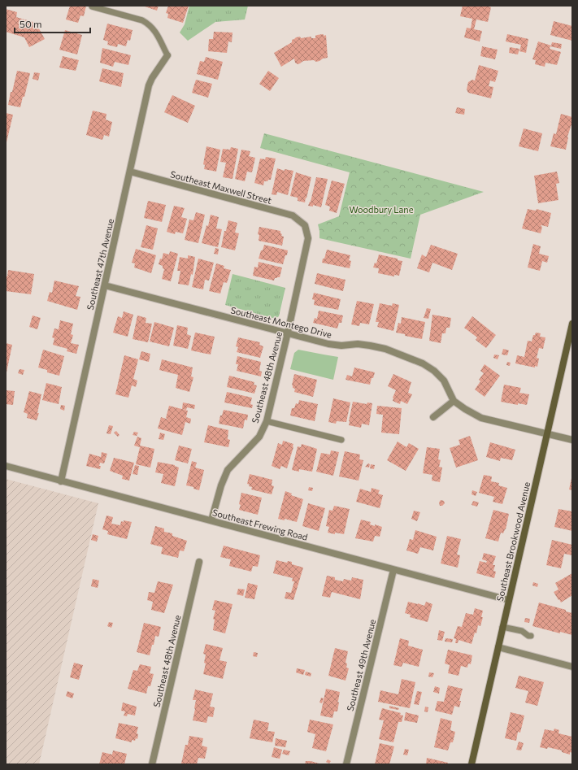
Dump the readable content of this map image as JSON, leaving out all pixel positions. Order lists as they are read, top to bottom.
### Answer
{
  "streets": {
    "main road": ["Southeast Brookwood Avenue"],
    "street": [
      "Southeast Maxwell Street",
      "Southeast 47th Avenue",
      "Southeast Montego Drive",
      "Southeast 48th Avenue",
      "Southeast Frewing Road",
      "Southeast 49th Avenue"
    ]
  },
  "crossings": [
    ["Southeast Maxwell Street", "Southeast 47th Avenue"],
    ["Southeast Maxwell Street", "Southeast 48th Avenue"],
    ["Southeast 47th Avenue", "Southeast Montego Drive"],
    ["Southeast 47th Avenue", "Southeast Frewing Road"],
    ["Southeast Montego Drive", "Southeast 48th Avenue"],
    ["Southeast Montego Drive", "Southeast Brookwood Avenue"],
    ["Southeast 48th Avenue", "Southeast Frewing Road"],
    ["Southeast Frewing Road", "Southeast Brookwood Avenue"],
    ["Southeast Frewing Road", "Southeast 49th Avenue"]
  ],
  "parks": ["Woodbury Lane"],
  "scale_bar": "50 m"
}
